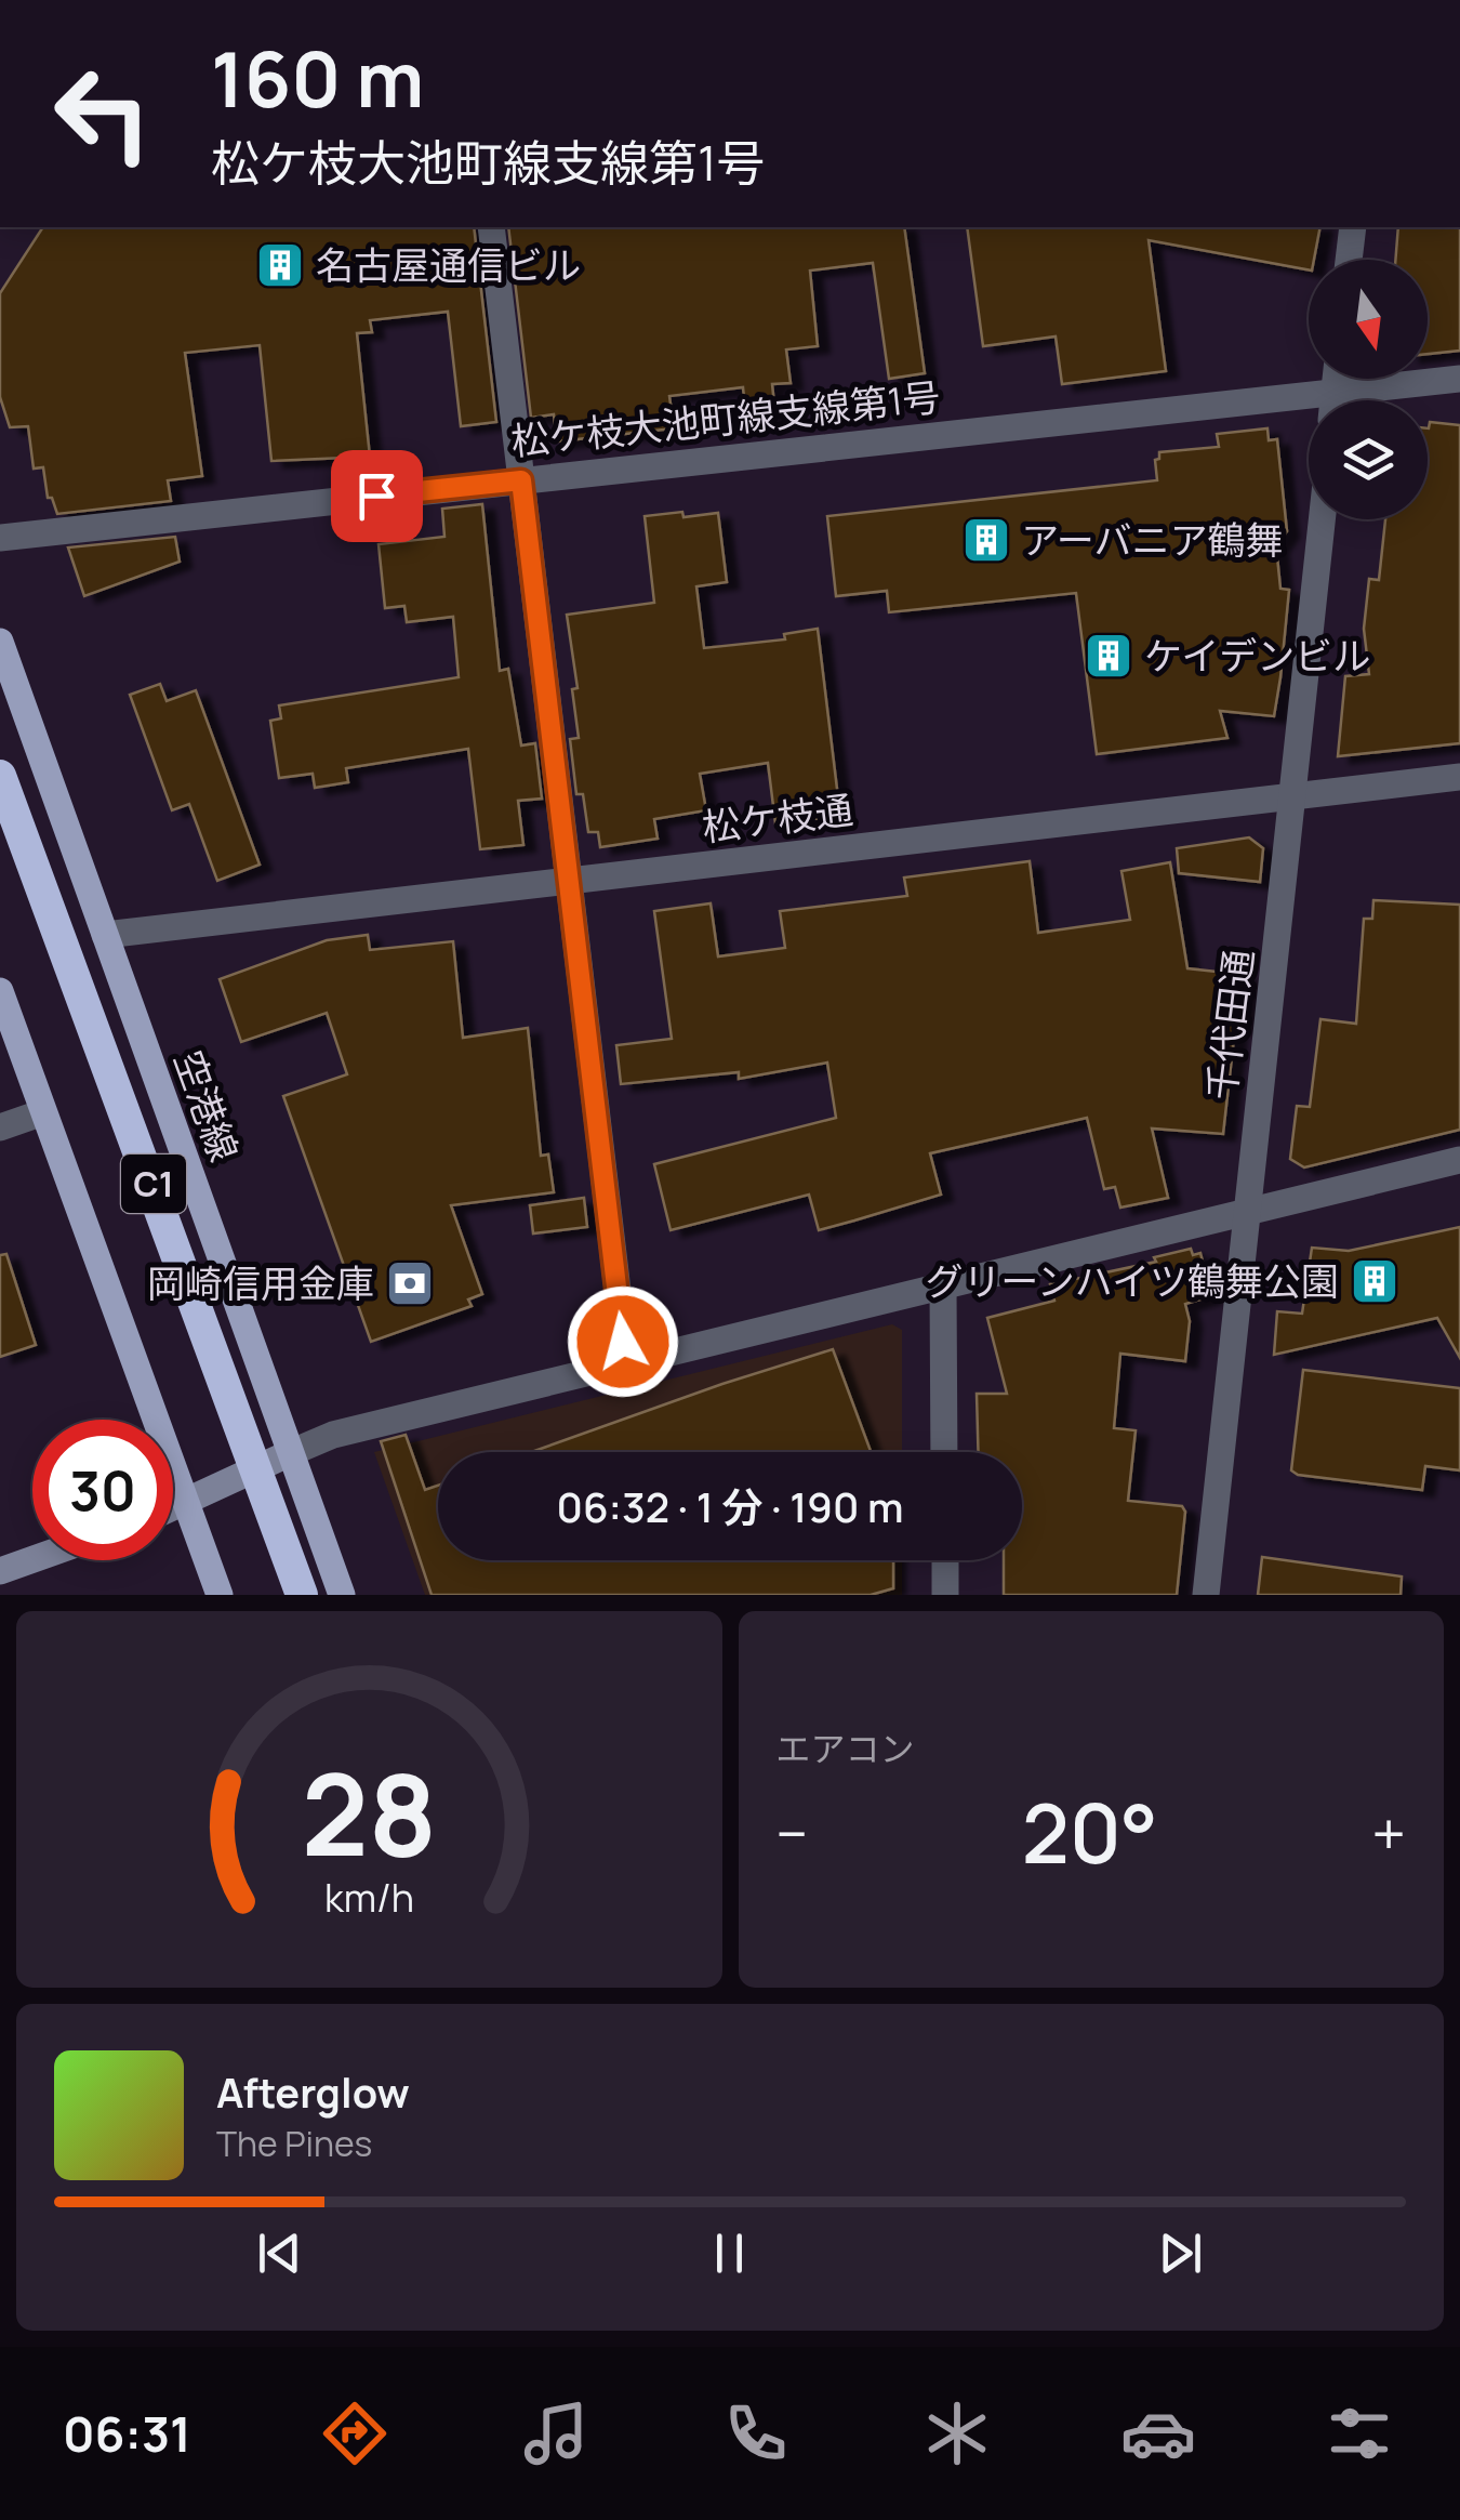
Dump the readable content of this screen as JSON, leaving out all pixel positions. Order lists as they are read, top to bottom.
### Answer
{
  "streets": {
    "highway": ["C1"],
    "main road": ["空港線"],
    "street": ["松ケ枝大池町線支線第1号", "松ケ枝通", "千代田通"]
  },
  "crossings": [
    ["松ケ枝通", "千代田通"],
    ["松ケ枝通", "空港線"]
  ],
  "places": {
    "building": [
      "名古屋通信ビル",
      "アーバニア鶴舞",
      "ケイデンビル",
      "グリーンハイツ鶴舞公園"
    ],
    "bank": ["岡崎信用金庫"]
  },
  "north": "bottom",
  "page": {
    "turn": ["160 m", "松ケ枝大池町線支線第1号"],
    "limit": "30",
    "trip": "06:32 · 1 分 · 190 m",
    "tile": "エアコン",
    "heat": ["−", "20°", "+"],
    "song": ["Afterglow", "The Pines"],
    "tabs": "06:31",
    "gauge": ["28", "km/h"]
  }
}
